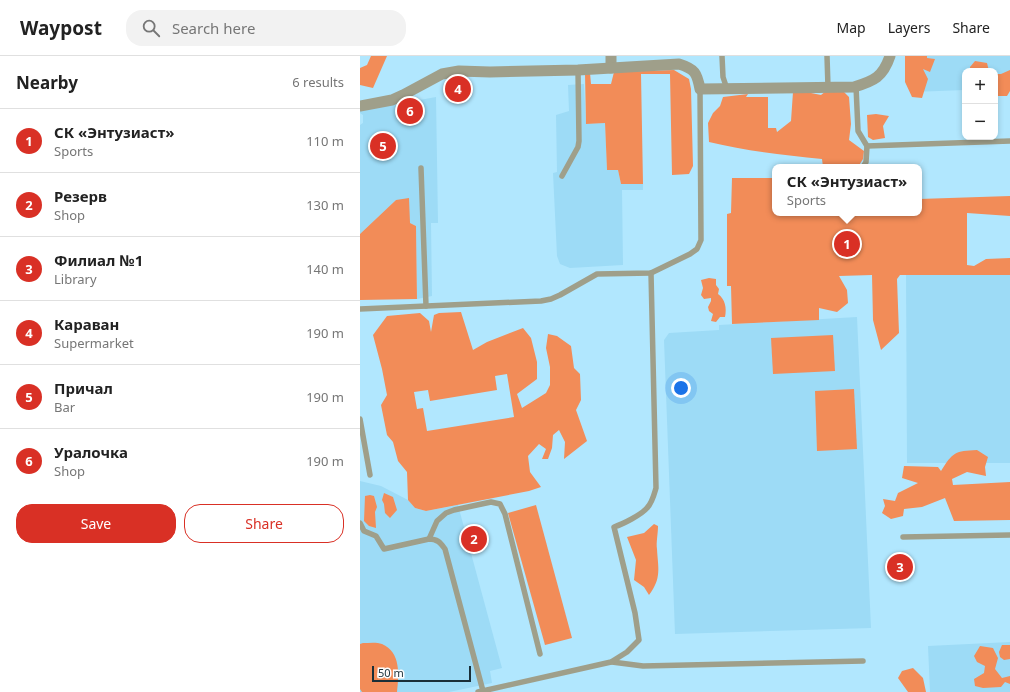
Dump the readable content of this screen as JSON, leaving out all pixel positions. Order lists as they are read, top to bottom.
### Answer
{
  "scale_bar": "50 m",
  "page": {
    "header": "Waypost",
    "search": "Search here",
    "nav": ["Map", "Layers", "Share"],
    "heading": ["Nearby", "6 results"],
    "map_buttons": ["+", "−"],
    "pins": [
      "4",
      "6",
      "5",
      "1",
      "2",
      "3"
    ],
    "list": [
      {
        "mark": "1",
        "name": "СК «Энтузиаст»",
        "note": "Sports",
        "value": "110 m"
      },
      {
        "mark": "2",
        "name": "Резерв",
        "note": "Shop",
        "value": "130 m"
      },
      {
        "mark": "3",
        "name": "Филиал №1",
        "note": "Library",
        "value": "140 m"
      },
      {
        "mark": "4",
        "name": "Караван",
        "note": "Supermarket",
        "value": "190 m"
      },
      {
        "mark": "5",
        "name": "Причал",
        "note": "Bar",
        "value": "190 m"
      },
      {
        "mark": "6",
        "name": "Уралочка",
        "note": "Shop",
        "value": "190 m"
      }
    ],
    "popup": ["СК «Энтузиаст»", "Sports"],
    "buttons": ["Save", "Share"],
    "scale": "50 m"
  }
}
